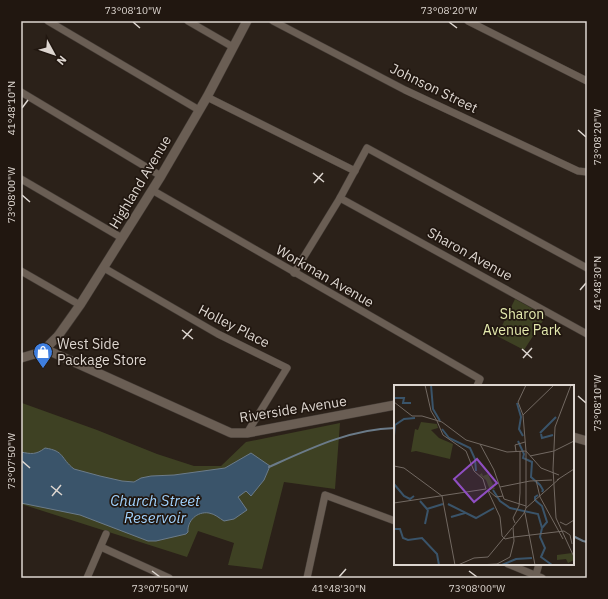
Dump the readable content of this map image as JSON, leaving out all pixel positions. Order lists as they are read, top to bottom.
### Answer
{
  "streets": {
    "street": [
      "Johnson Street",
      "Highland Avenue",
      "Sharon Avenue",
      "Workman Avenue",
      "Holley Place",
      "Riverside Avenue"
    ]
  },
  "crossings": [
    ["Highland Avenue", "Workman Avenue"],
    ["Highland Avenue", "Holley Place"],
    ["Highland Avenue", "Riverside Avenue"],
    ["Holley Place", "Riverside Avenue"]
  ],
  "water": ["Church Street Reservoir"],
  "parks": ["Sharon Avenue Park"],
  "places": {
    "shop": ["West Side Package Store"]
  },
  "north": "bottom right",
  "coordinates": [
    "73°08'10\"W",
    "73°08'20\"W",
    "41°48'10\"N",
    "73°08'00\"W",
    "41°48'30\"N",
    "73°07'50\"W"
  ]
}
